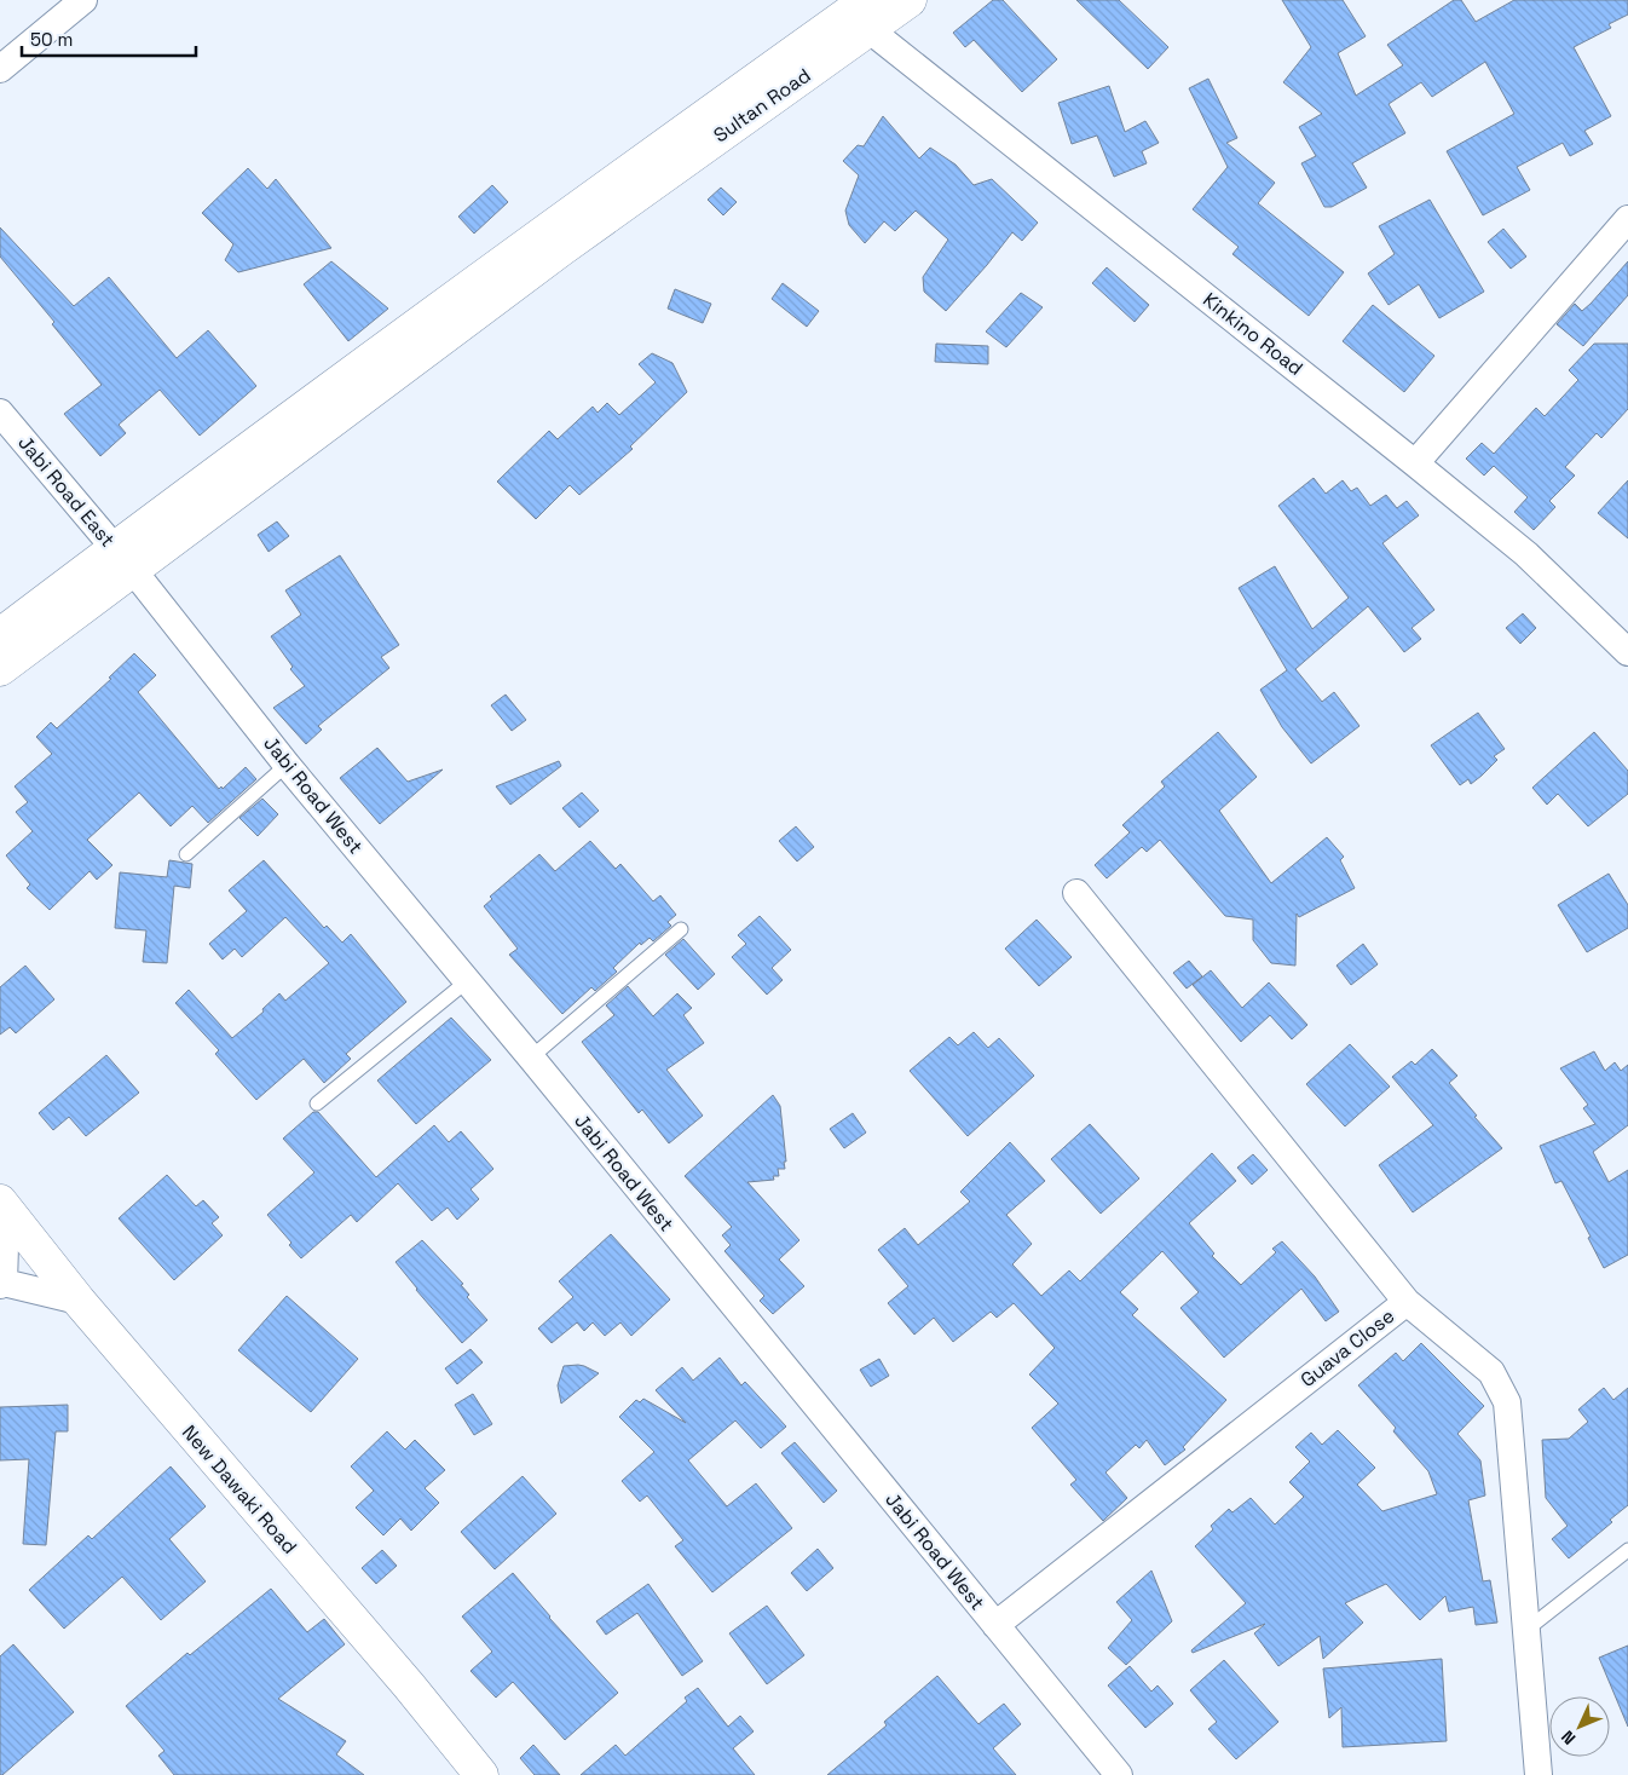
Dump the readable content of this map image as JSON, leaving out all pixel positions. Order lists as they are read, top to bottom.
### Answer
{
  "streets": {
    "street": [
      "Sultan Road",
      "Kinkino Road",
      "Jabi Road East",
      "Jabi Road West",
      "Guava Close",
      "New Dawaki Road"
    ]
  },
  "crossings": [
    ["Sultan Road", "Kinkino Road"],
    ["Sultan Road", "Jabi Road East"],
    ["Sultan Road", "Jabi Road West"],
    ["Jabi Road East", "Jabi Road West"],
    ["Jabi Road West", "Guava Close"]
  ],
  "scale_bar": "50 m",
  "north": "bottom left"
}
